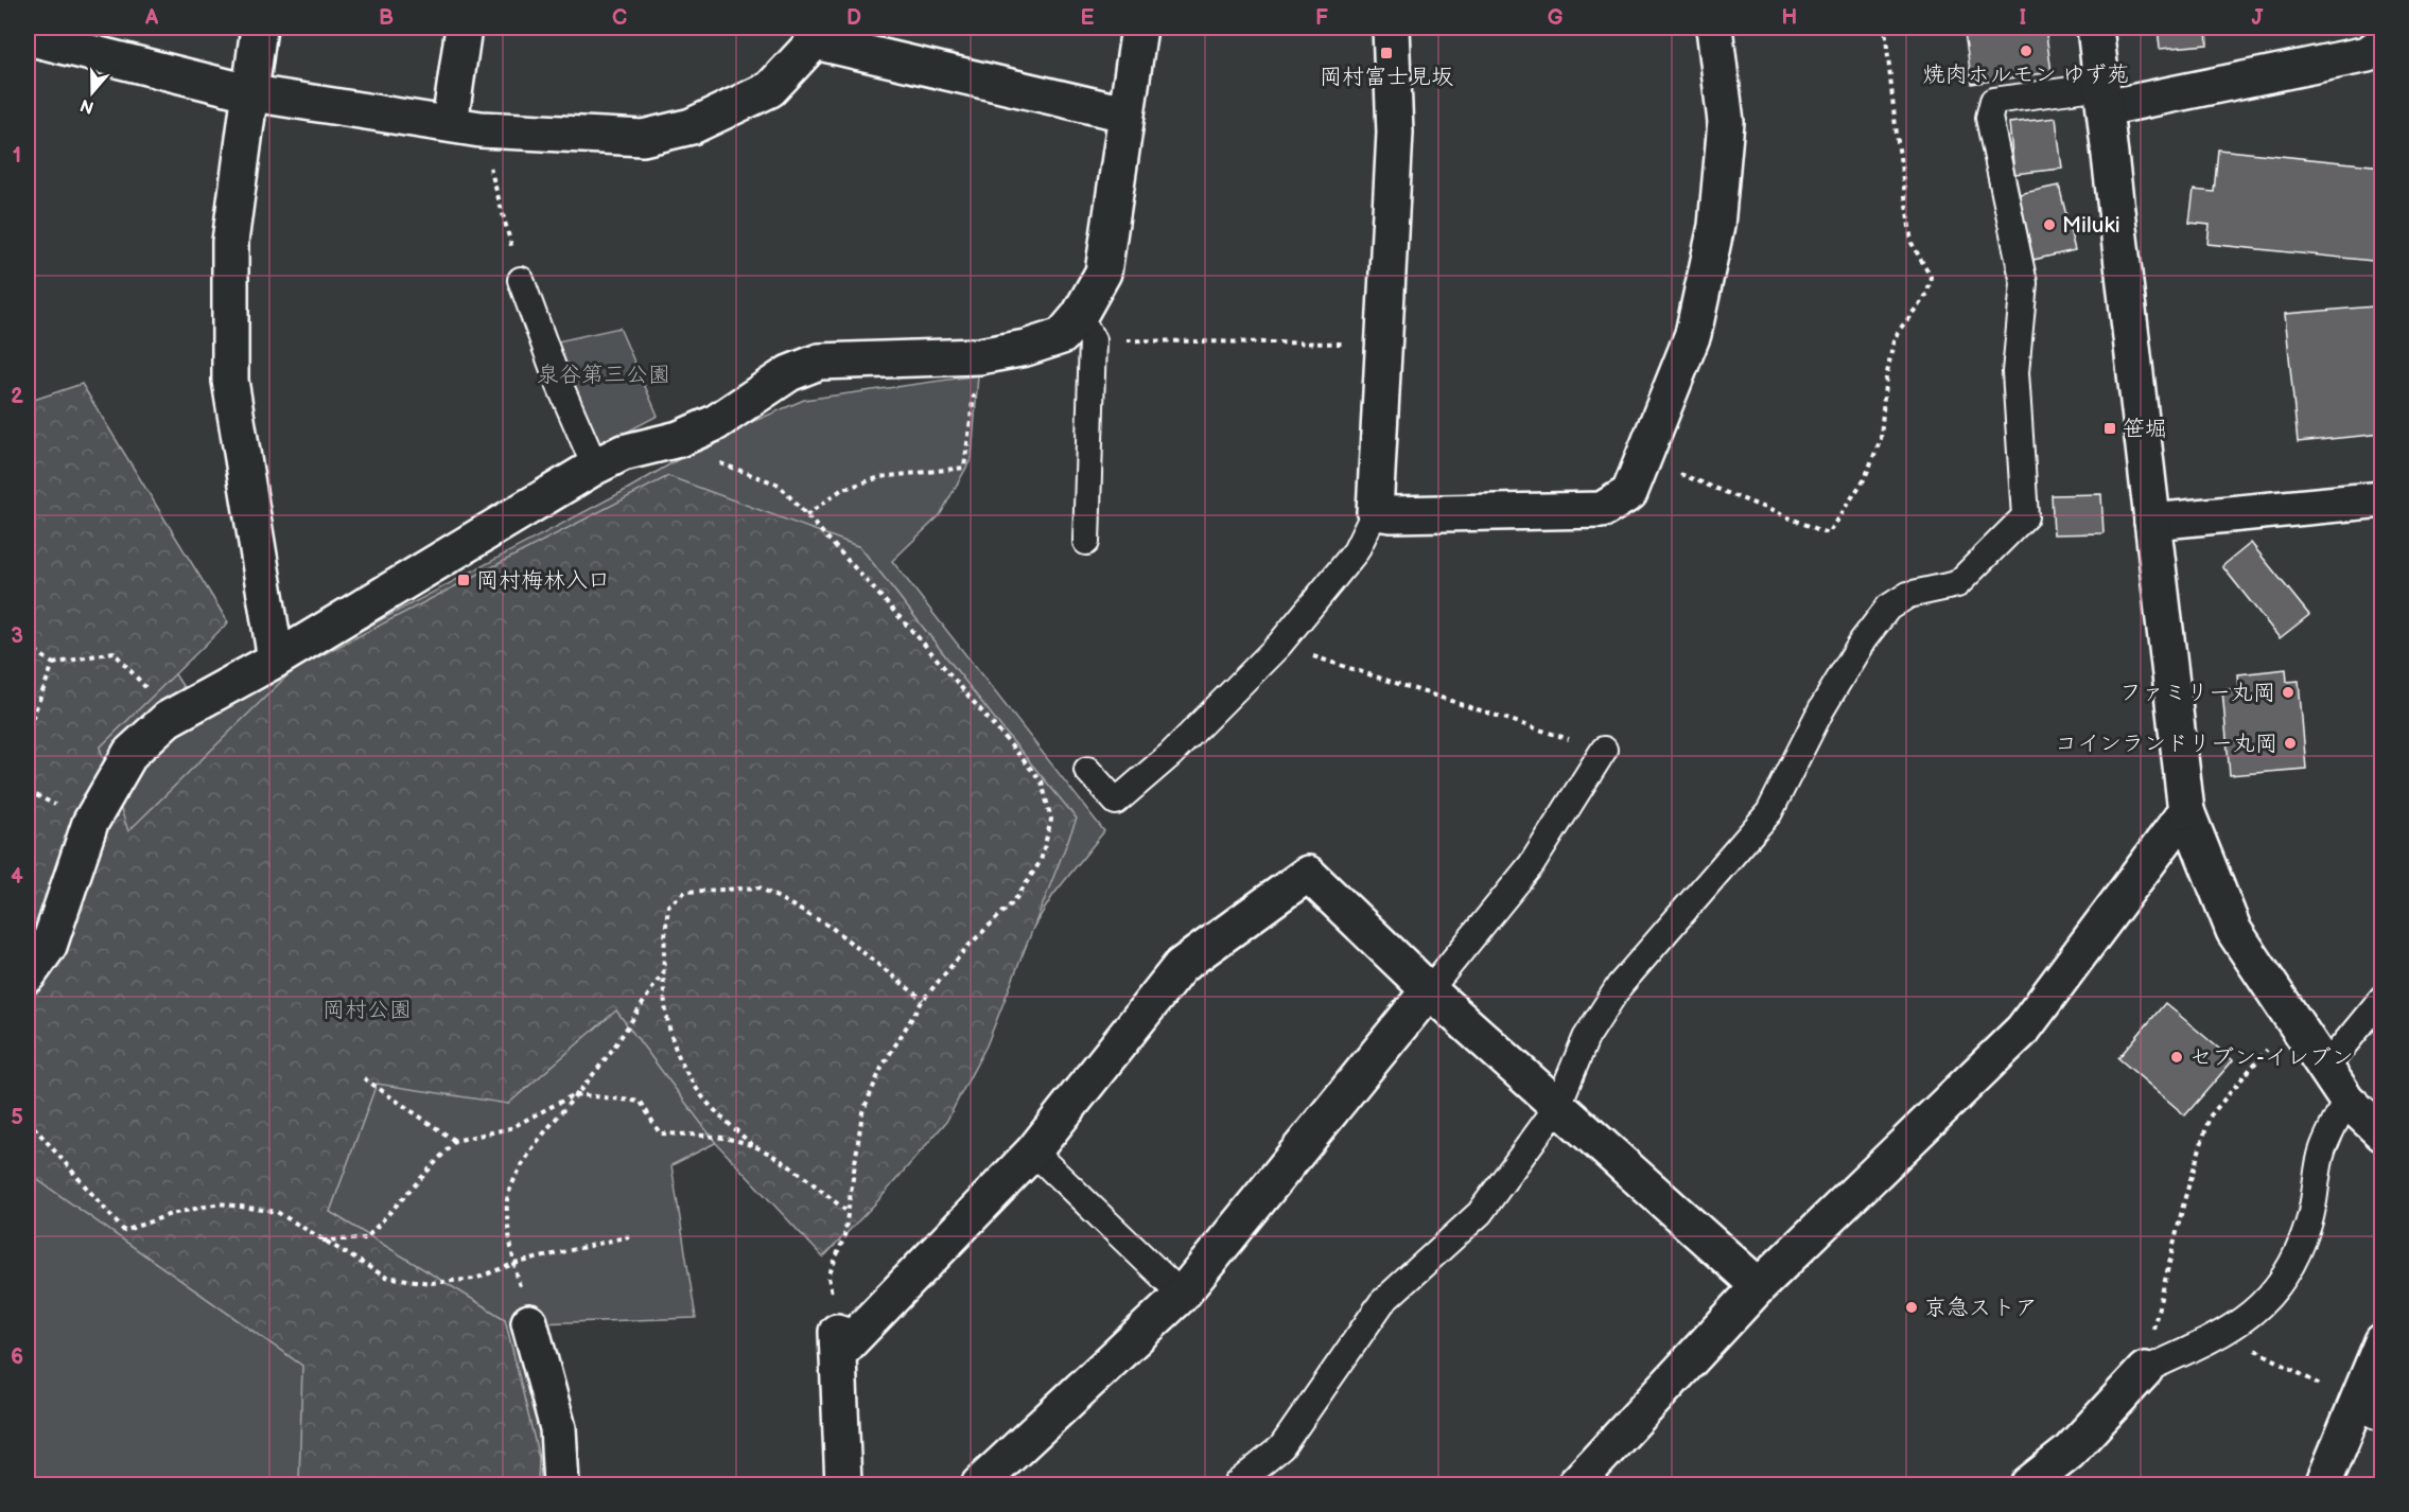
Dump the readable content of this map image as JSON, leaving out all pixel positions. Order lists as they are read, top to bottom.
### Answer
{
  "parks": ["泉谷第三公園", "岡村公園"],
  "places": {
    "other": [
      "焼肉ホルモン ゆず苑",
      "Miluki",
      "ファミリー丸岡",
      "コインランドリー丸岡",
      "セブン-イレブン",
      "京急ストア"
    ],
    "transit": ["岡村富士見坂", "笹堀", "岡村梅林入口"]
  },
  "north": "bottom",
  "grid": {
    "columns": [
      "A",
      "B",
      "C",
      "D",
      "E",
      "F",
      "G",
      "H",
      "I",
      "J"
    ],
    "rows": [
      "1",
      "2",
      "3",
      "4",
      "5",
      "6"
    ]
  }
}
